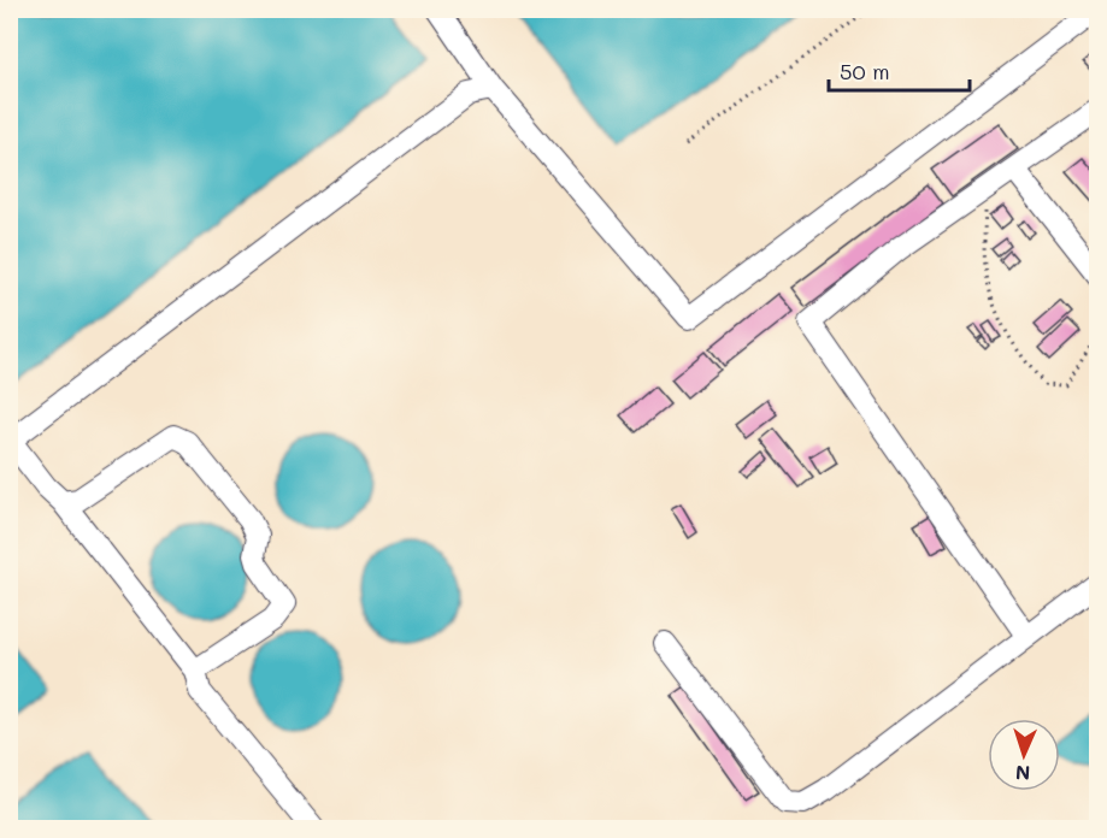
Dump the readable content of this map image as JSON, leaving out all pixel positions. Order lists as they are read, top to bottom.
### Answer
{
  "scale_bar": "50 m",
  "north": "bottom"
}
